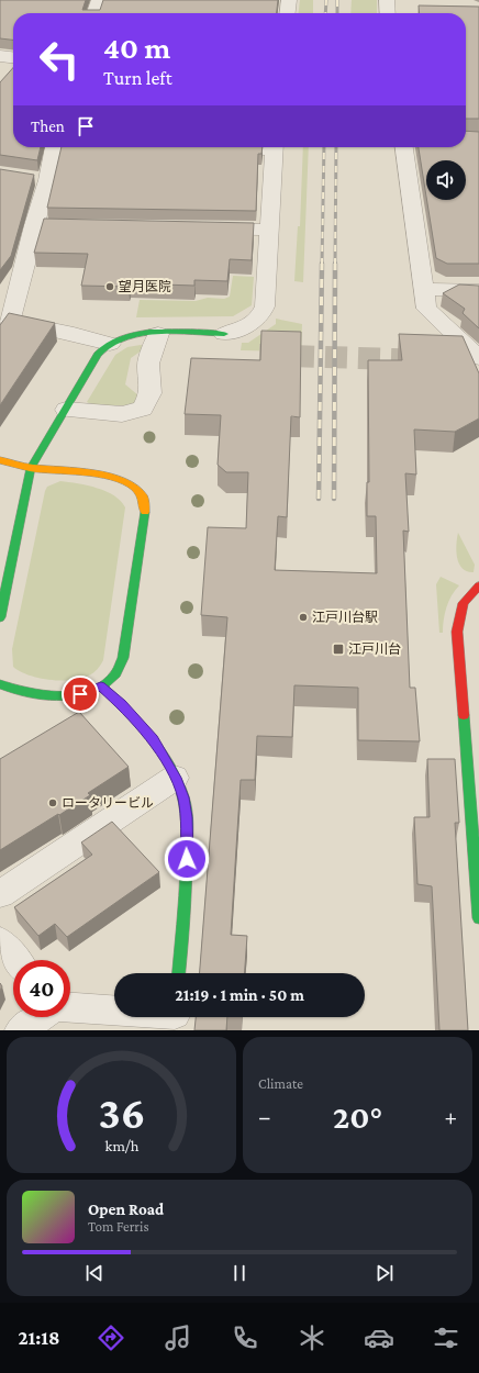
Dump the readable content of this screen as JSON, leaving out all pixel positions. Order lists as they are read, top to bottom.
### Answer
{
  "places": {
    "other": ["望月医院", "江戸川台駅", "ロータリービル"],
    "transit": ["江戸川台"]
  },
  "page": {
    "turn": ["40 m", "Turn left"],
    "then": "Then",
    "limit": "40",
    "trip": "21:19 · 1 min · 50 m",
    "tile": "Climate",
    "heat": ["−", "20°", "+"],
    "song": ["Open Road", "Tom Ferris"],
    "tabs": "21:18",
    "gauge": ["36", "km/h"]
  }
}
